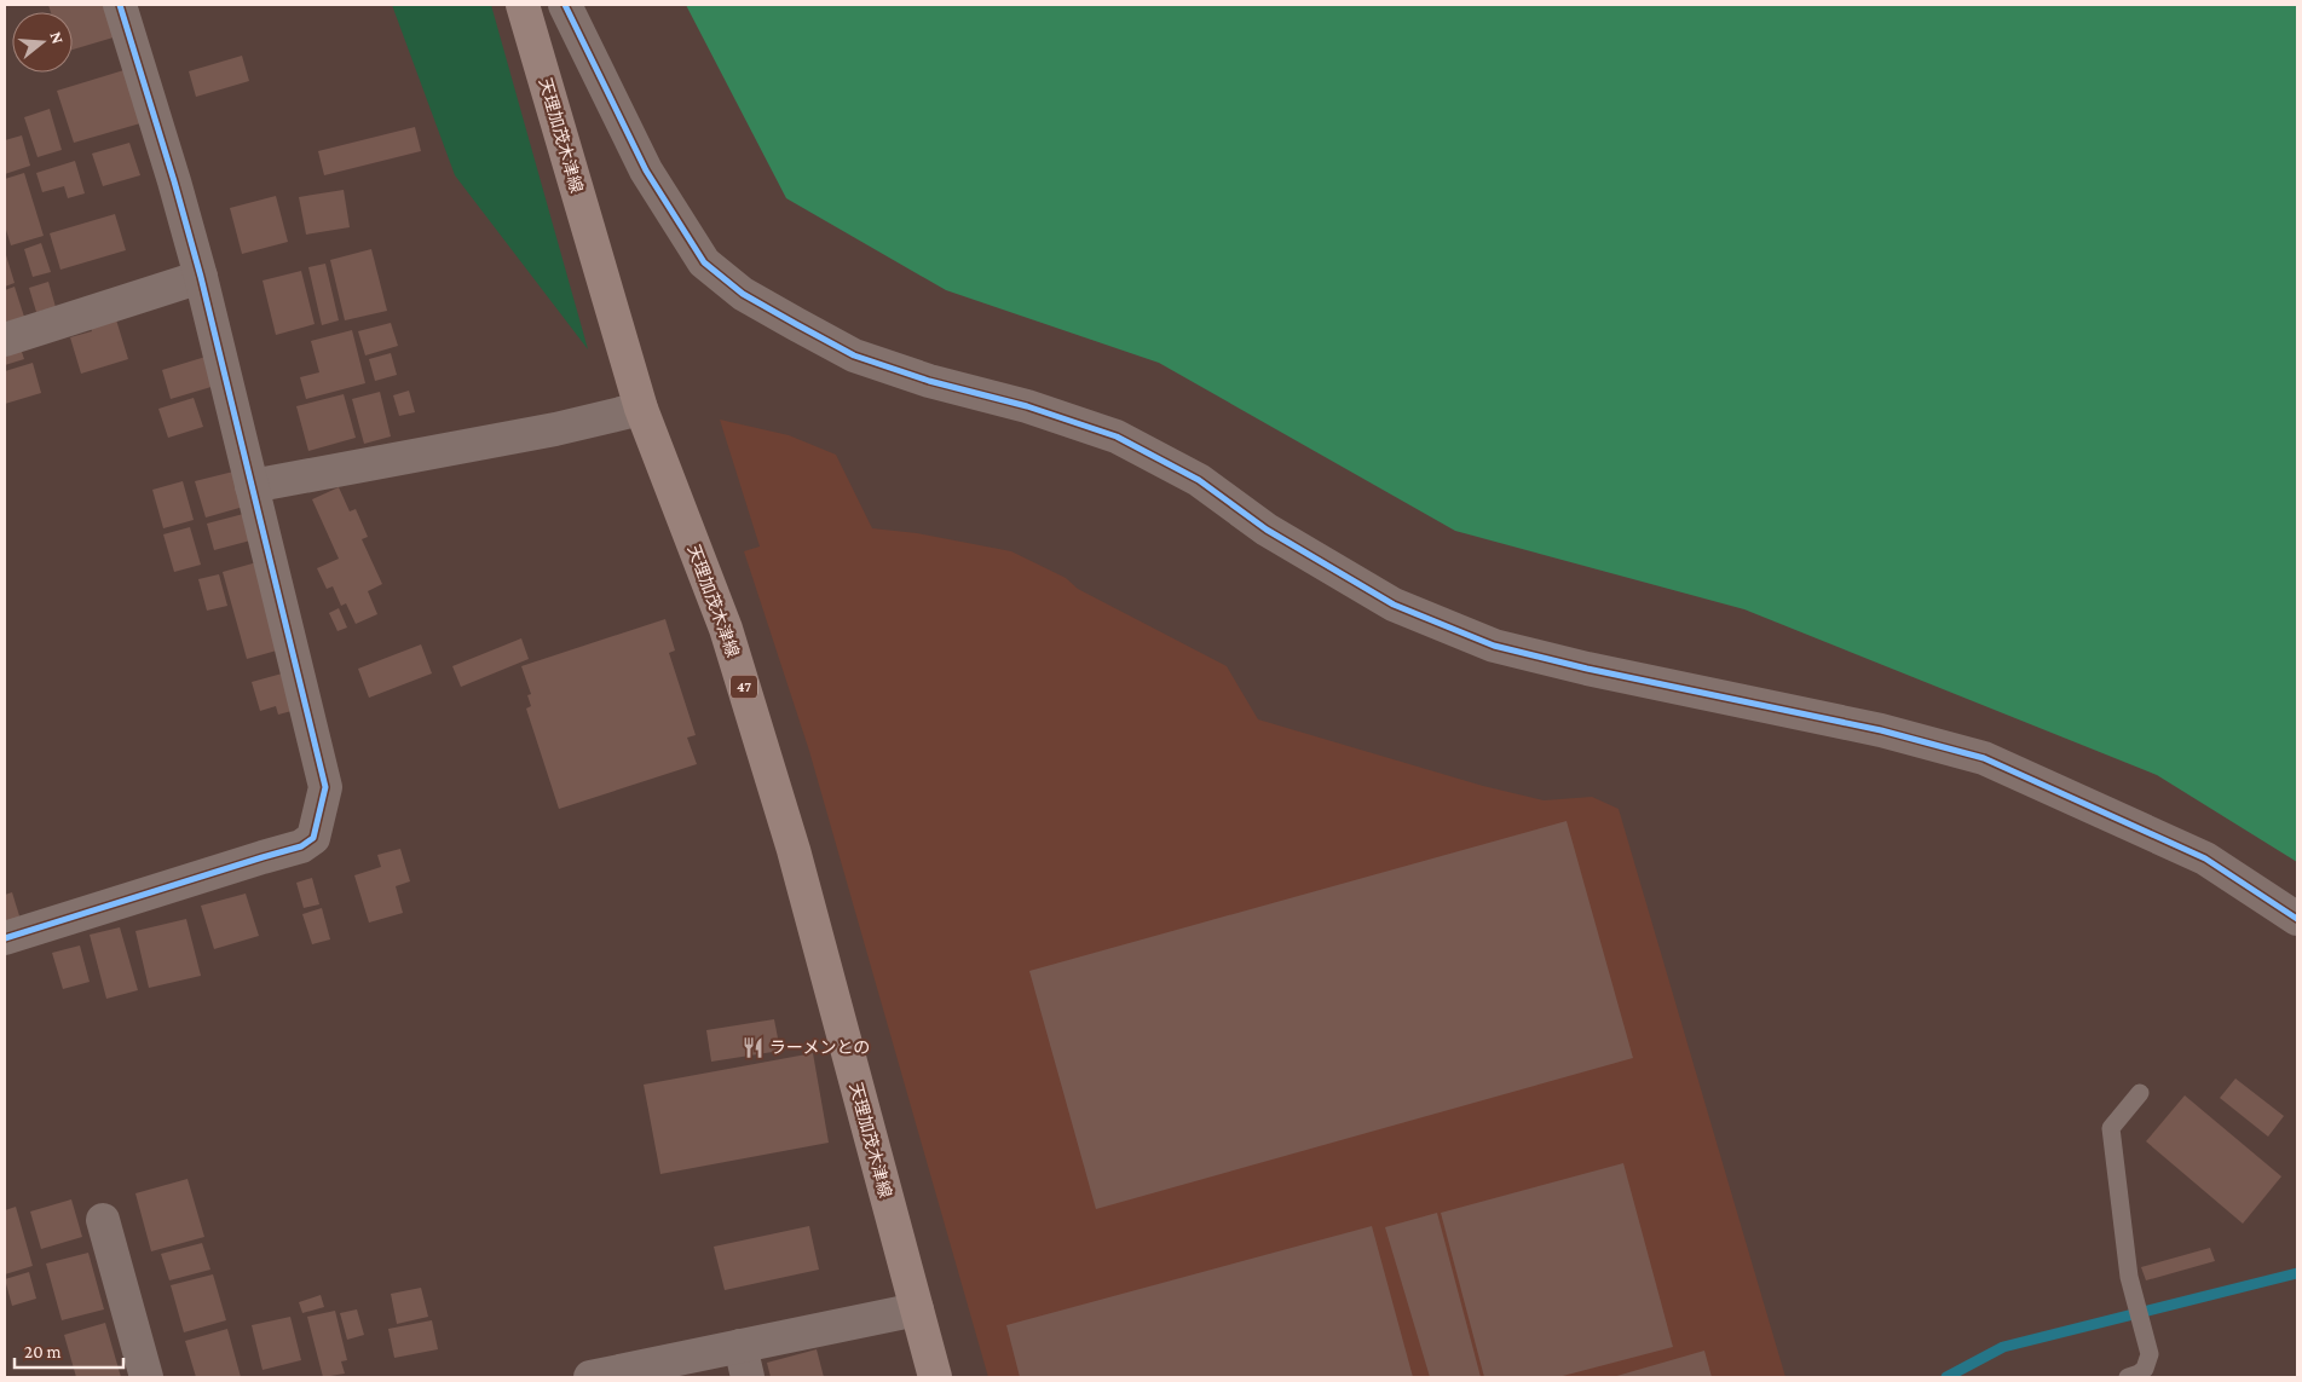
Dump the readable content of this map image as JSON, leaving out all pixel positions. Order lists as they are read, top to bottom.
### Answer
{
  "streets": {
    "main road": ["天理加茂木津線", "47"]
  },
  "places": {
    "restaurant": ["ラーメンとの"]
  },
  "scale_bar": "20 m",
  "north": "right"
}
